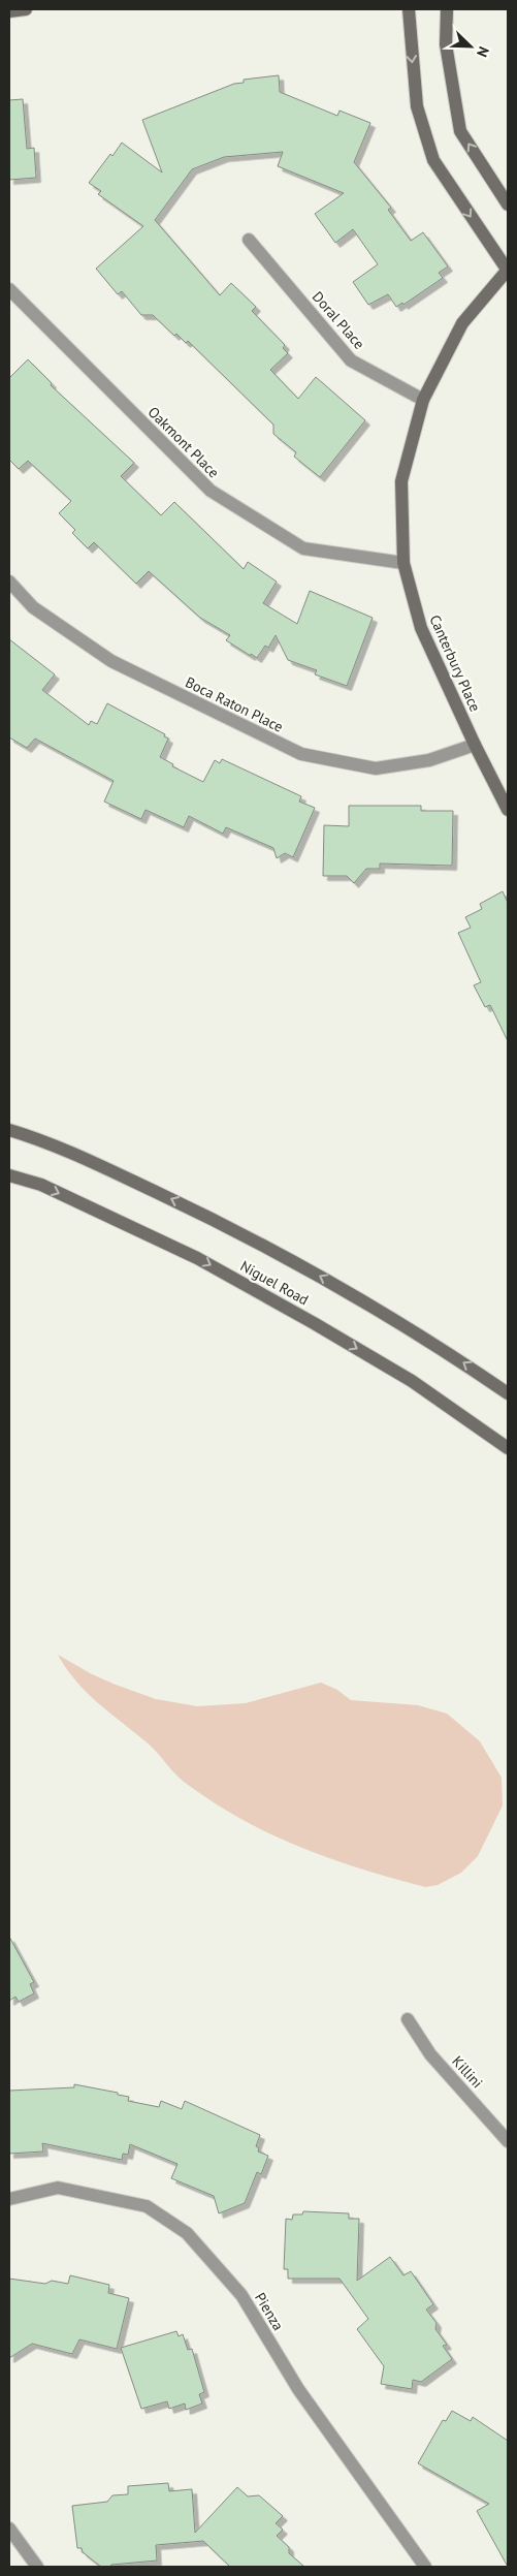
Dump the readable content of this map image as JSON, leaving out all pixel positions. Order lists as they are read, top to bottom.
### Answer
{
  "streets": {
    "main road": ["Canterbury Place", "Niguel Road"],
    "street": [
      "Doral Place",
      "Oakmont Place",
      "Boca Raton Place",
      "Killini",
      "Pienza"
    ]
  },
  "crossings": [
    ["Doral Place", "Canterbury Place"],
    ["Oakmont Place", "Canterbury Place"],
    ["Canterbury Place", "Boca Raton Place"]
  ],
  "north": "bottom right"
}
